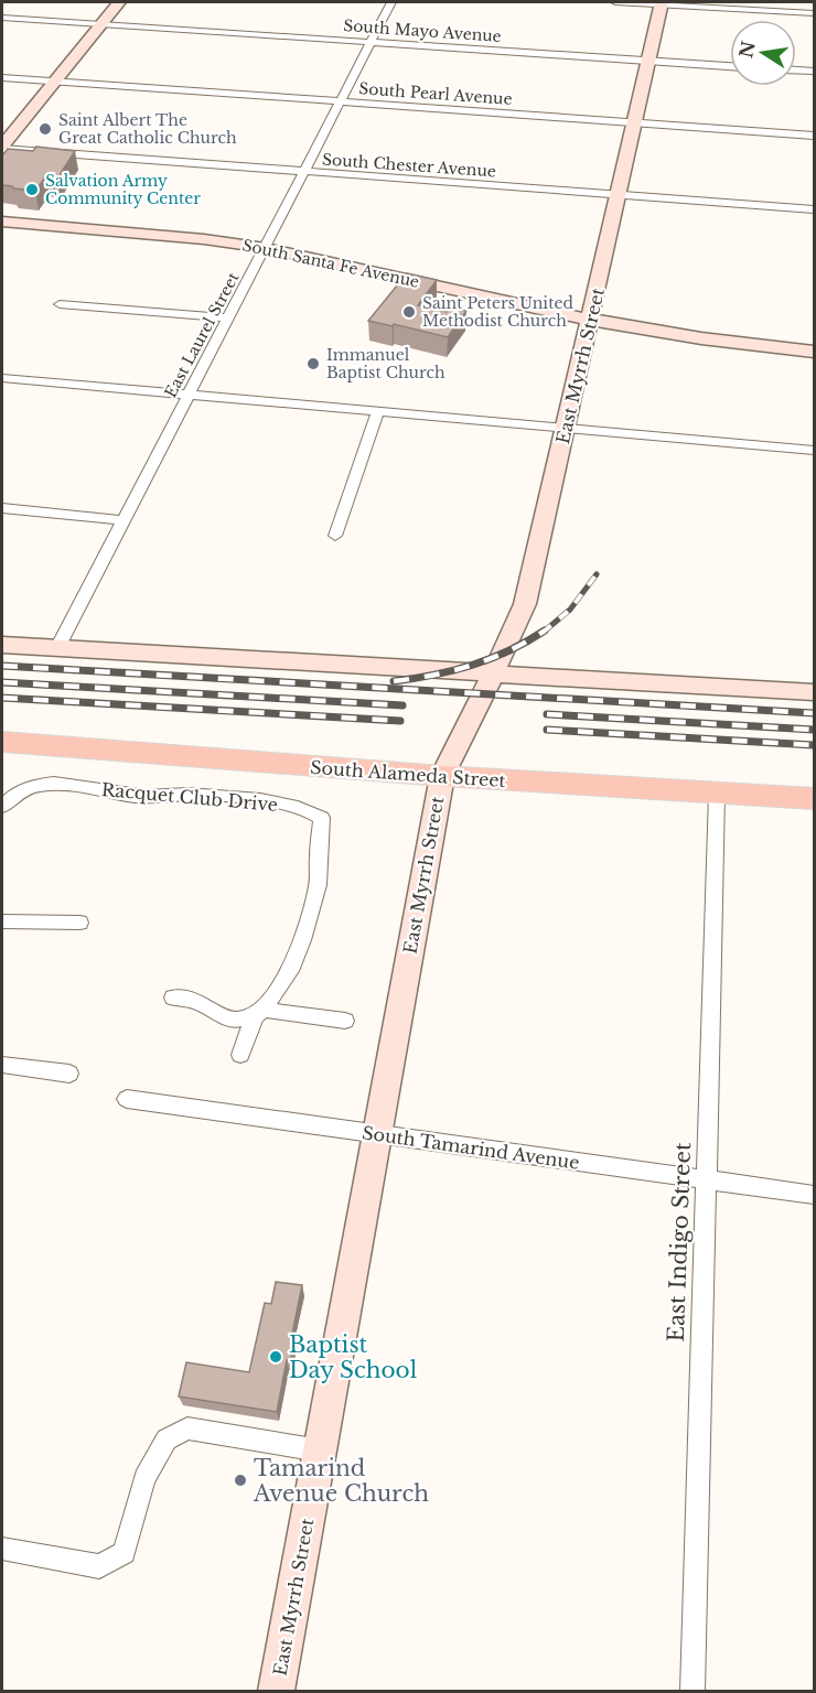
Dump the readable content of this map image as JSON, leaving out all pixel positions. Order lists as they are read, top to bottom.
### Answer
{
  "streets": {
    "main road": ["South Alameda Street"],
    "street": [
      "South Mayo Avenue",
      "South Pearl Avenue",
      "South Chester Avenue",
      "South Santa Fe Avenue",
      "East Laurel Street",
      "East Myrrh Street",
      "Racquet Club Drive",
      "South Tamarind Avenue",
      "East Indigo Street"
    ]
  },
  "crossings": [
    ["South Mayo Avenue", "East Laurel Street"],
    ["South Mayo Avenue", "East Myrrh Street"],
    ["South Pearl Avenue", "East Laurel Street"],
    ["South Pearl Avenue", "East Myrrh Street"],
    ["South Chester Avenue", "East Laurel Street"],
    ["South Chester Avenue", "East Myrrh Street"],
    ["South Santa Fe Avenue", "East Laurel Street"],
    ["South Santa Fe Avenue", "East Myrrh Street"],
    ["East Myrrh Street", "South Alameda Street"],
    ["East Myrrh Street", "South Tamarind Avenue"],
    ["South Alameda Street", "East Indigo Street"],
    ["South Tamarind Avenue", "East Indigo Street"]
  ],
  "places": [
    "Saint Albert The Great Catholic Church",
    "Salvation Army Community Center",
    "Saint Peters United Methodist Church",
    "Immanuel Baptist Church",
    "Baptist Day School",
    "Tamarind Avenue Church"
  ],
  "north": "left"
}
